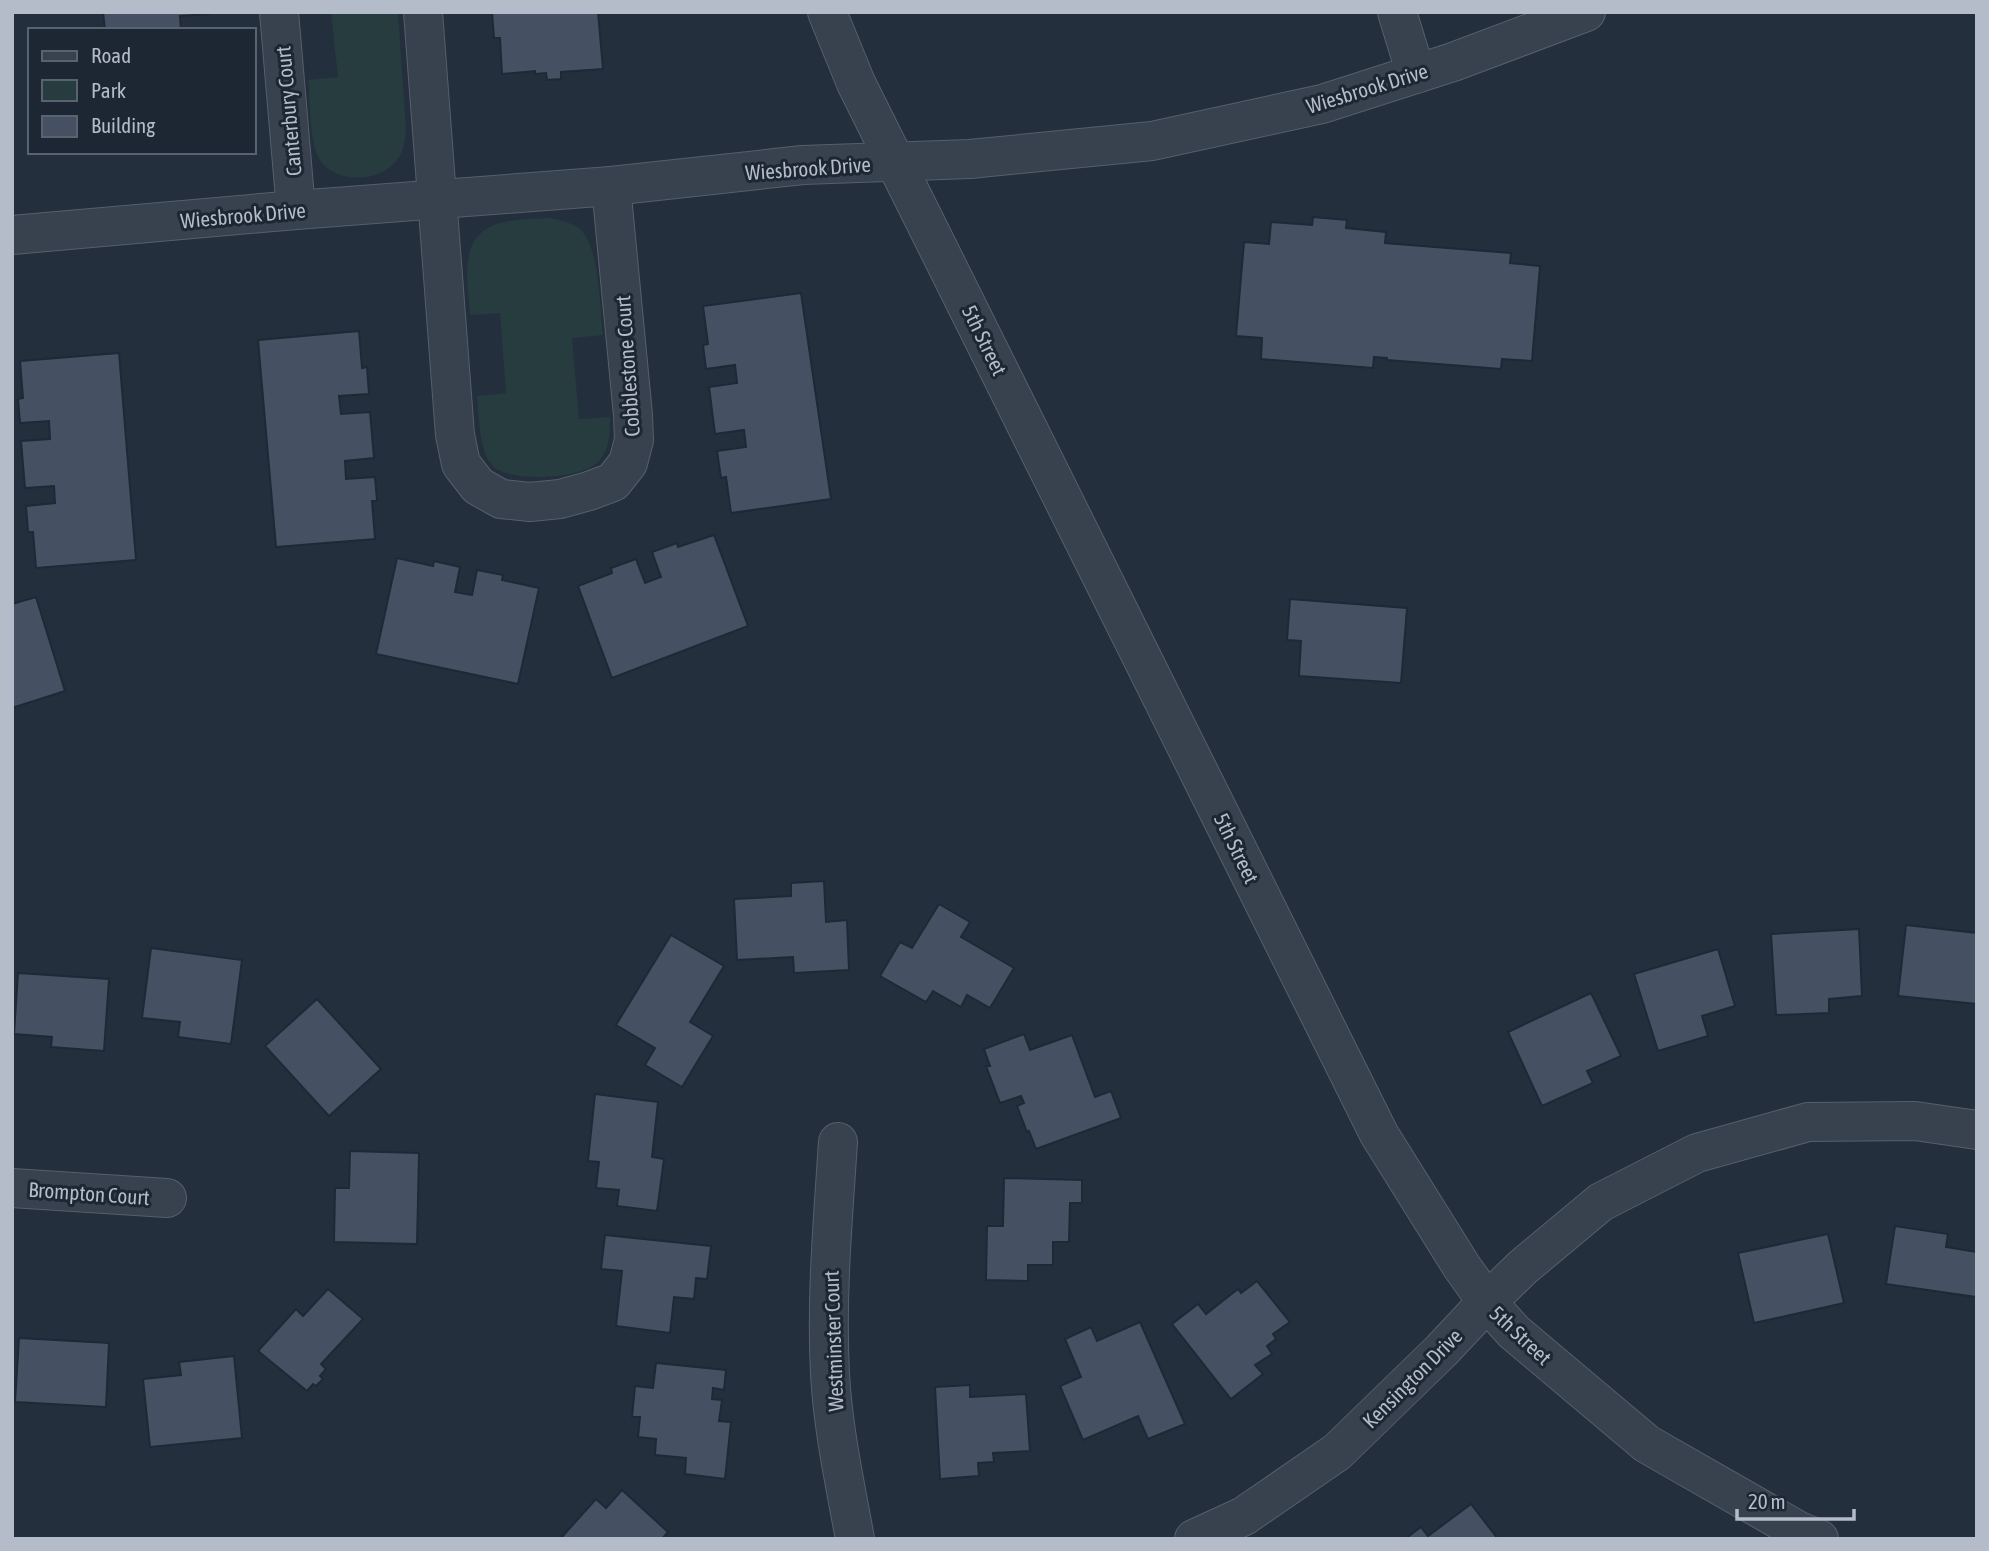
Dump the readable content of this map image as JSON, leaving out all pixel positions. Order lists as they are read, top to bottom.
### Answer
{
  "streets": {
    "street": [
      "Wiesbrook Drive",
      "Canterbury Court",
      "5th Street",
      "Cobblestone Court",
      "Brompton Court",
      "Westminster Court",
      "Kensington Drive"
    ]
  },
  "crossings": [
    ["Wiesbrook Drive", "Canterbury Court"],
    ["Wiesbrook Drive", "5th Street"],
    ["Wiesbrook Drive", "Cobblestone Court"],
    ["5th Street", "Kensington Drive"]
  ],
  "legend": ["Road", "Park", "Building"],
  "scale_bar": "20 m"
}
